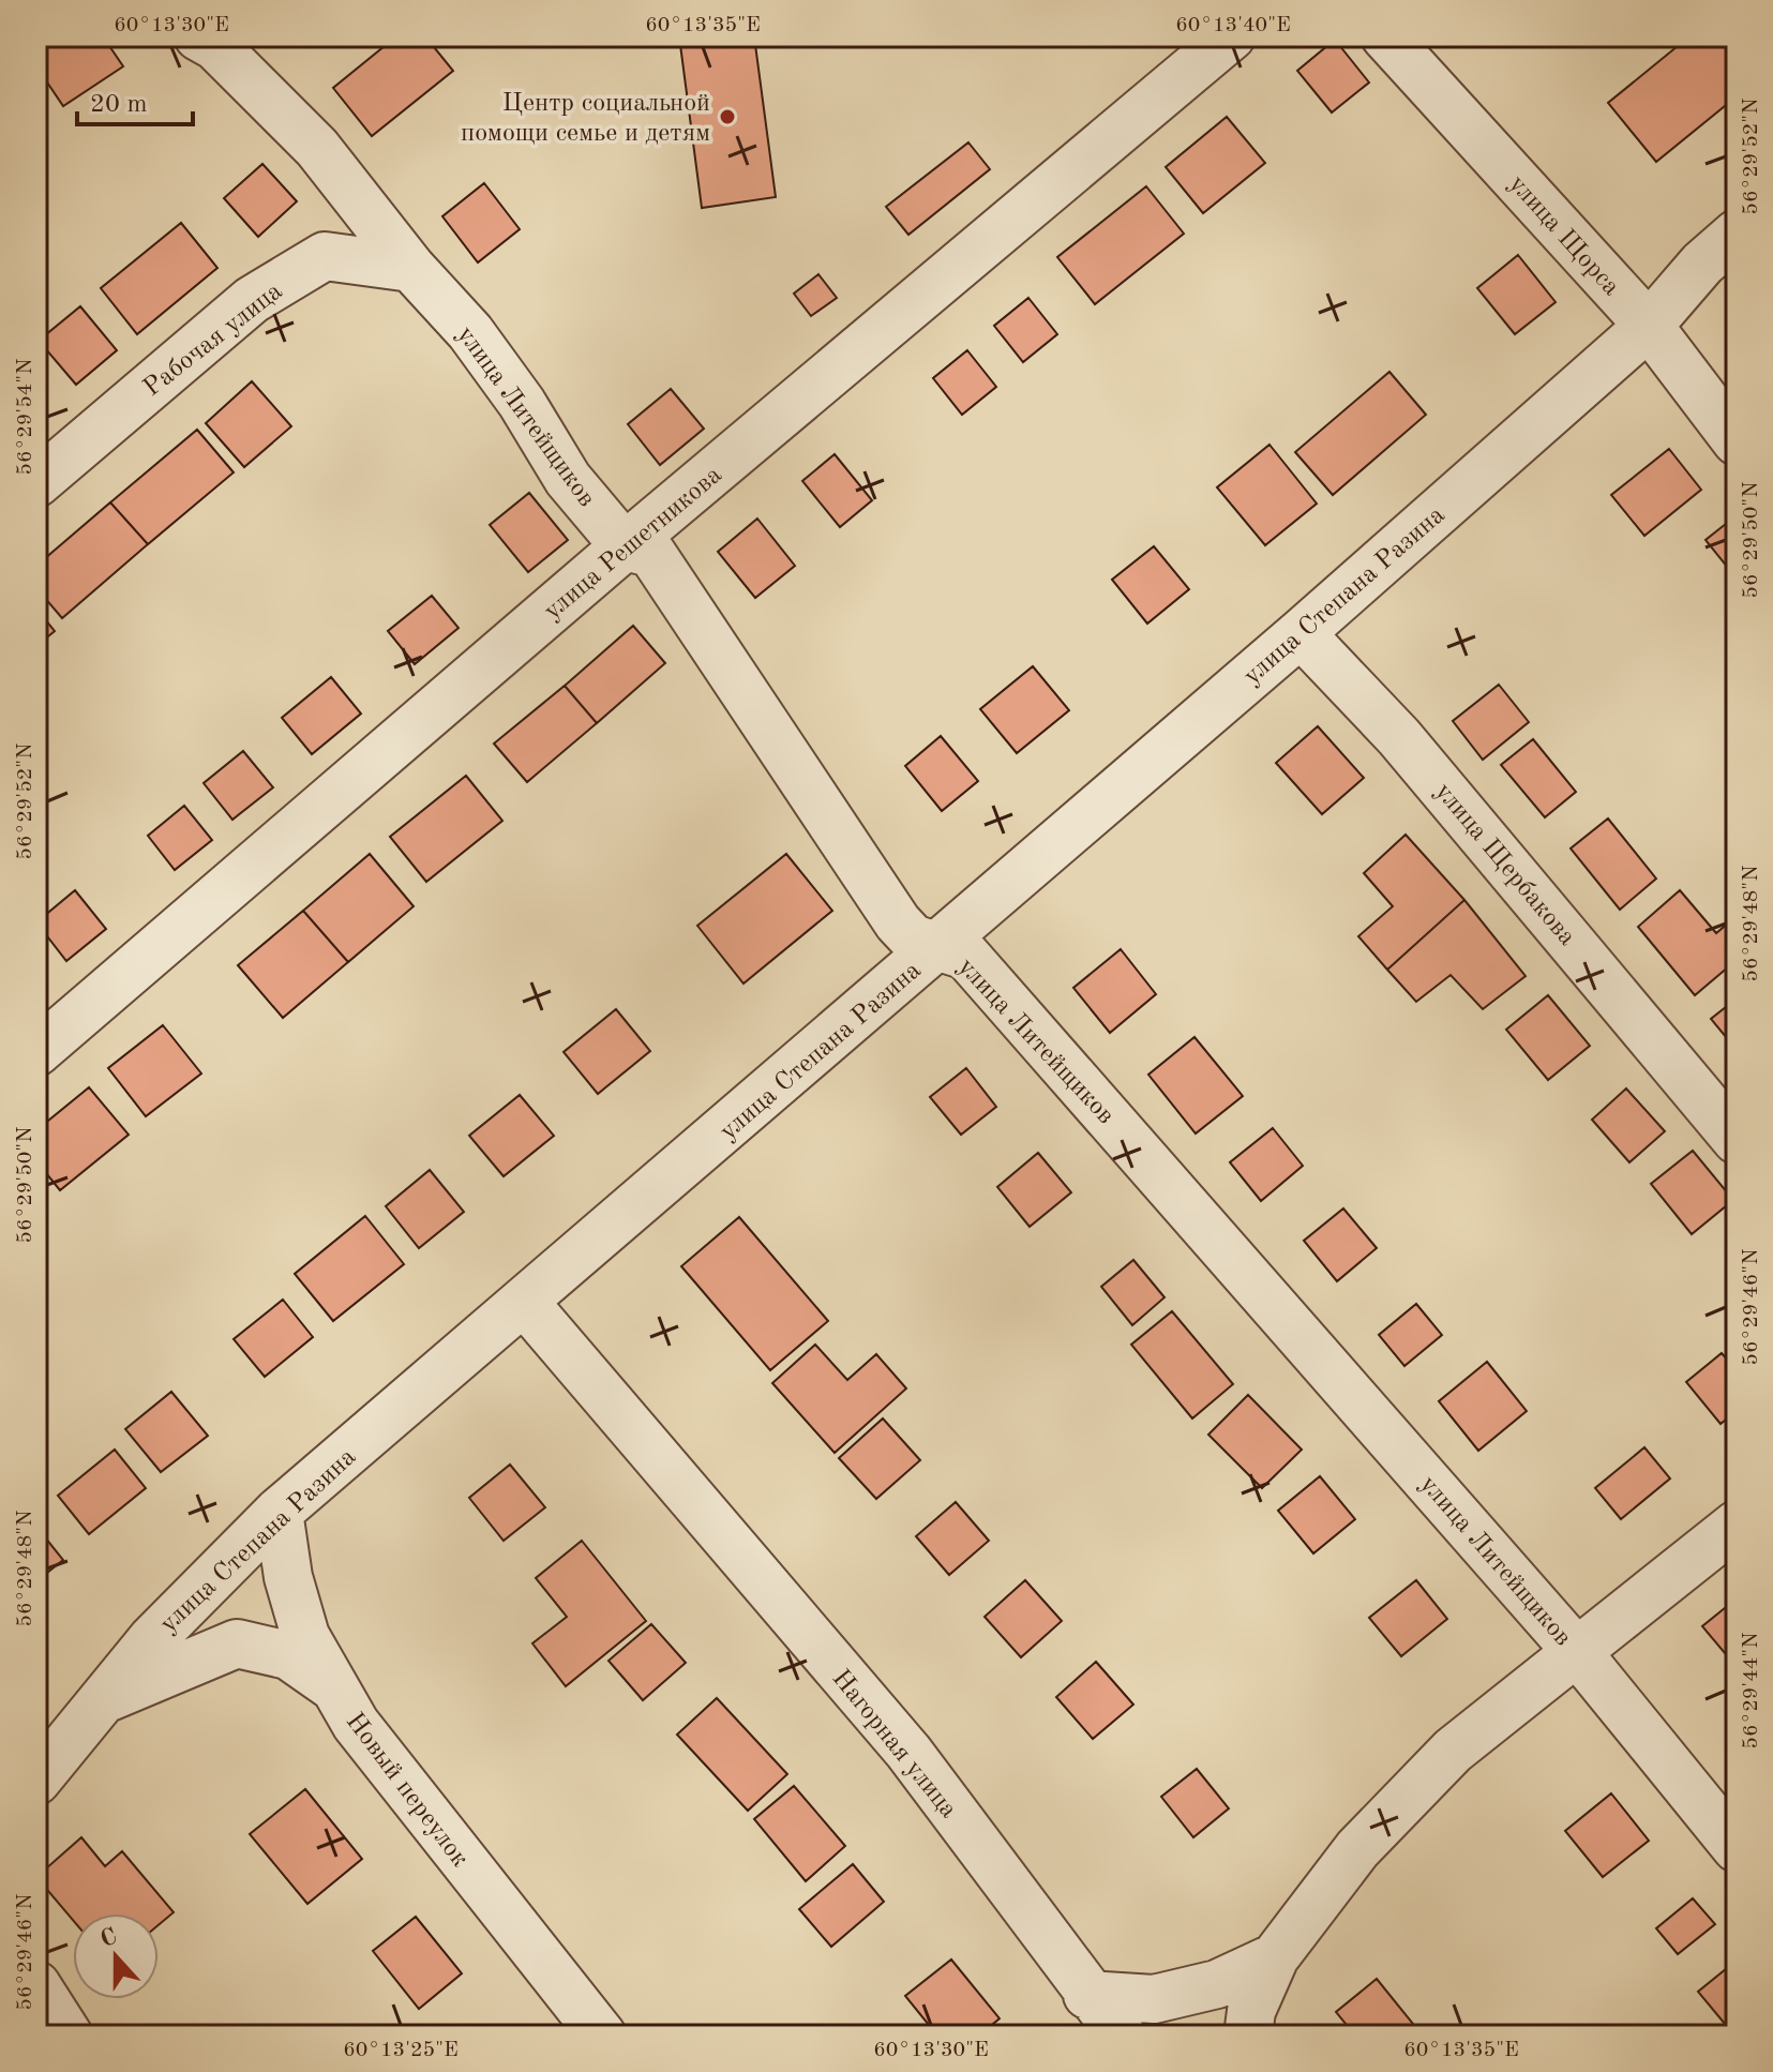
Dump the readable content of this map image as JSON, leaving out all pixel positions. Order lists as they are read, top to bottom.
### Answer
{
  "streets": {
    "street": [
      "улица Щорса",
      "Рабочая улица",
      "улица Литейщиков",
      "улица Решетникова",
      "улица Степана Разина",
      "улица Щербакова",
      "Нагорная улица",
      "Новый переулок"
    ]
  },
  "crossings": [
    ["улица Щорса", "улица Степана Разина"],
    ["Рабочая улица", "улица Литейщиков"],
    ["улица Литейщиков", "улица Решетникова"],
    ["улица Литейщиков", "улица Степана Разина"],
    ["улица Степана Разина", "улица Щербакова"],
    ["улица Степана Разина", "Нагорная улица"],
    ["улица Степана Разина", "Новый переулок"]
  ],
  "places": ["Центр социальной помощи семье и детям"],
  "scale_bar": "20 m",
  "north": "top",
  "coordinates": [
    "60°13'30\"E",
    "60°13'35\"E",
    "60°13'40\"E",
    "56°29'52\"N",
    "56°29'54\"N",
    "56°29'50\"N",
    "56°29'48\"N",
    "56°29'46\"N",
    "56°29'44\"N",
    "60°13'25\"E"
  ]
}
